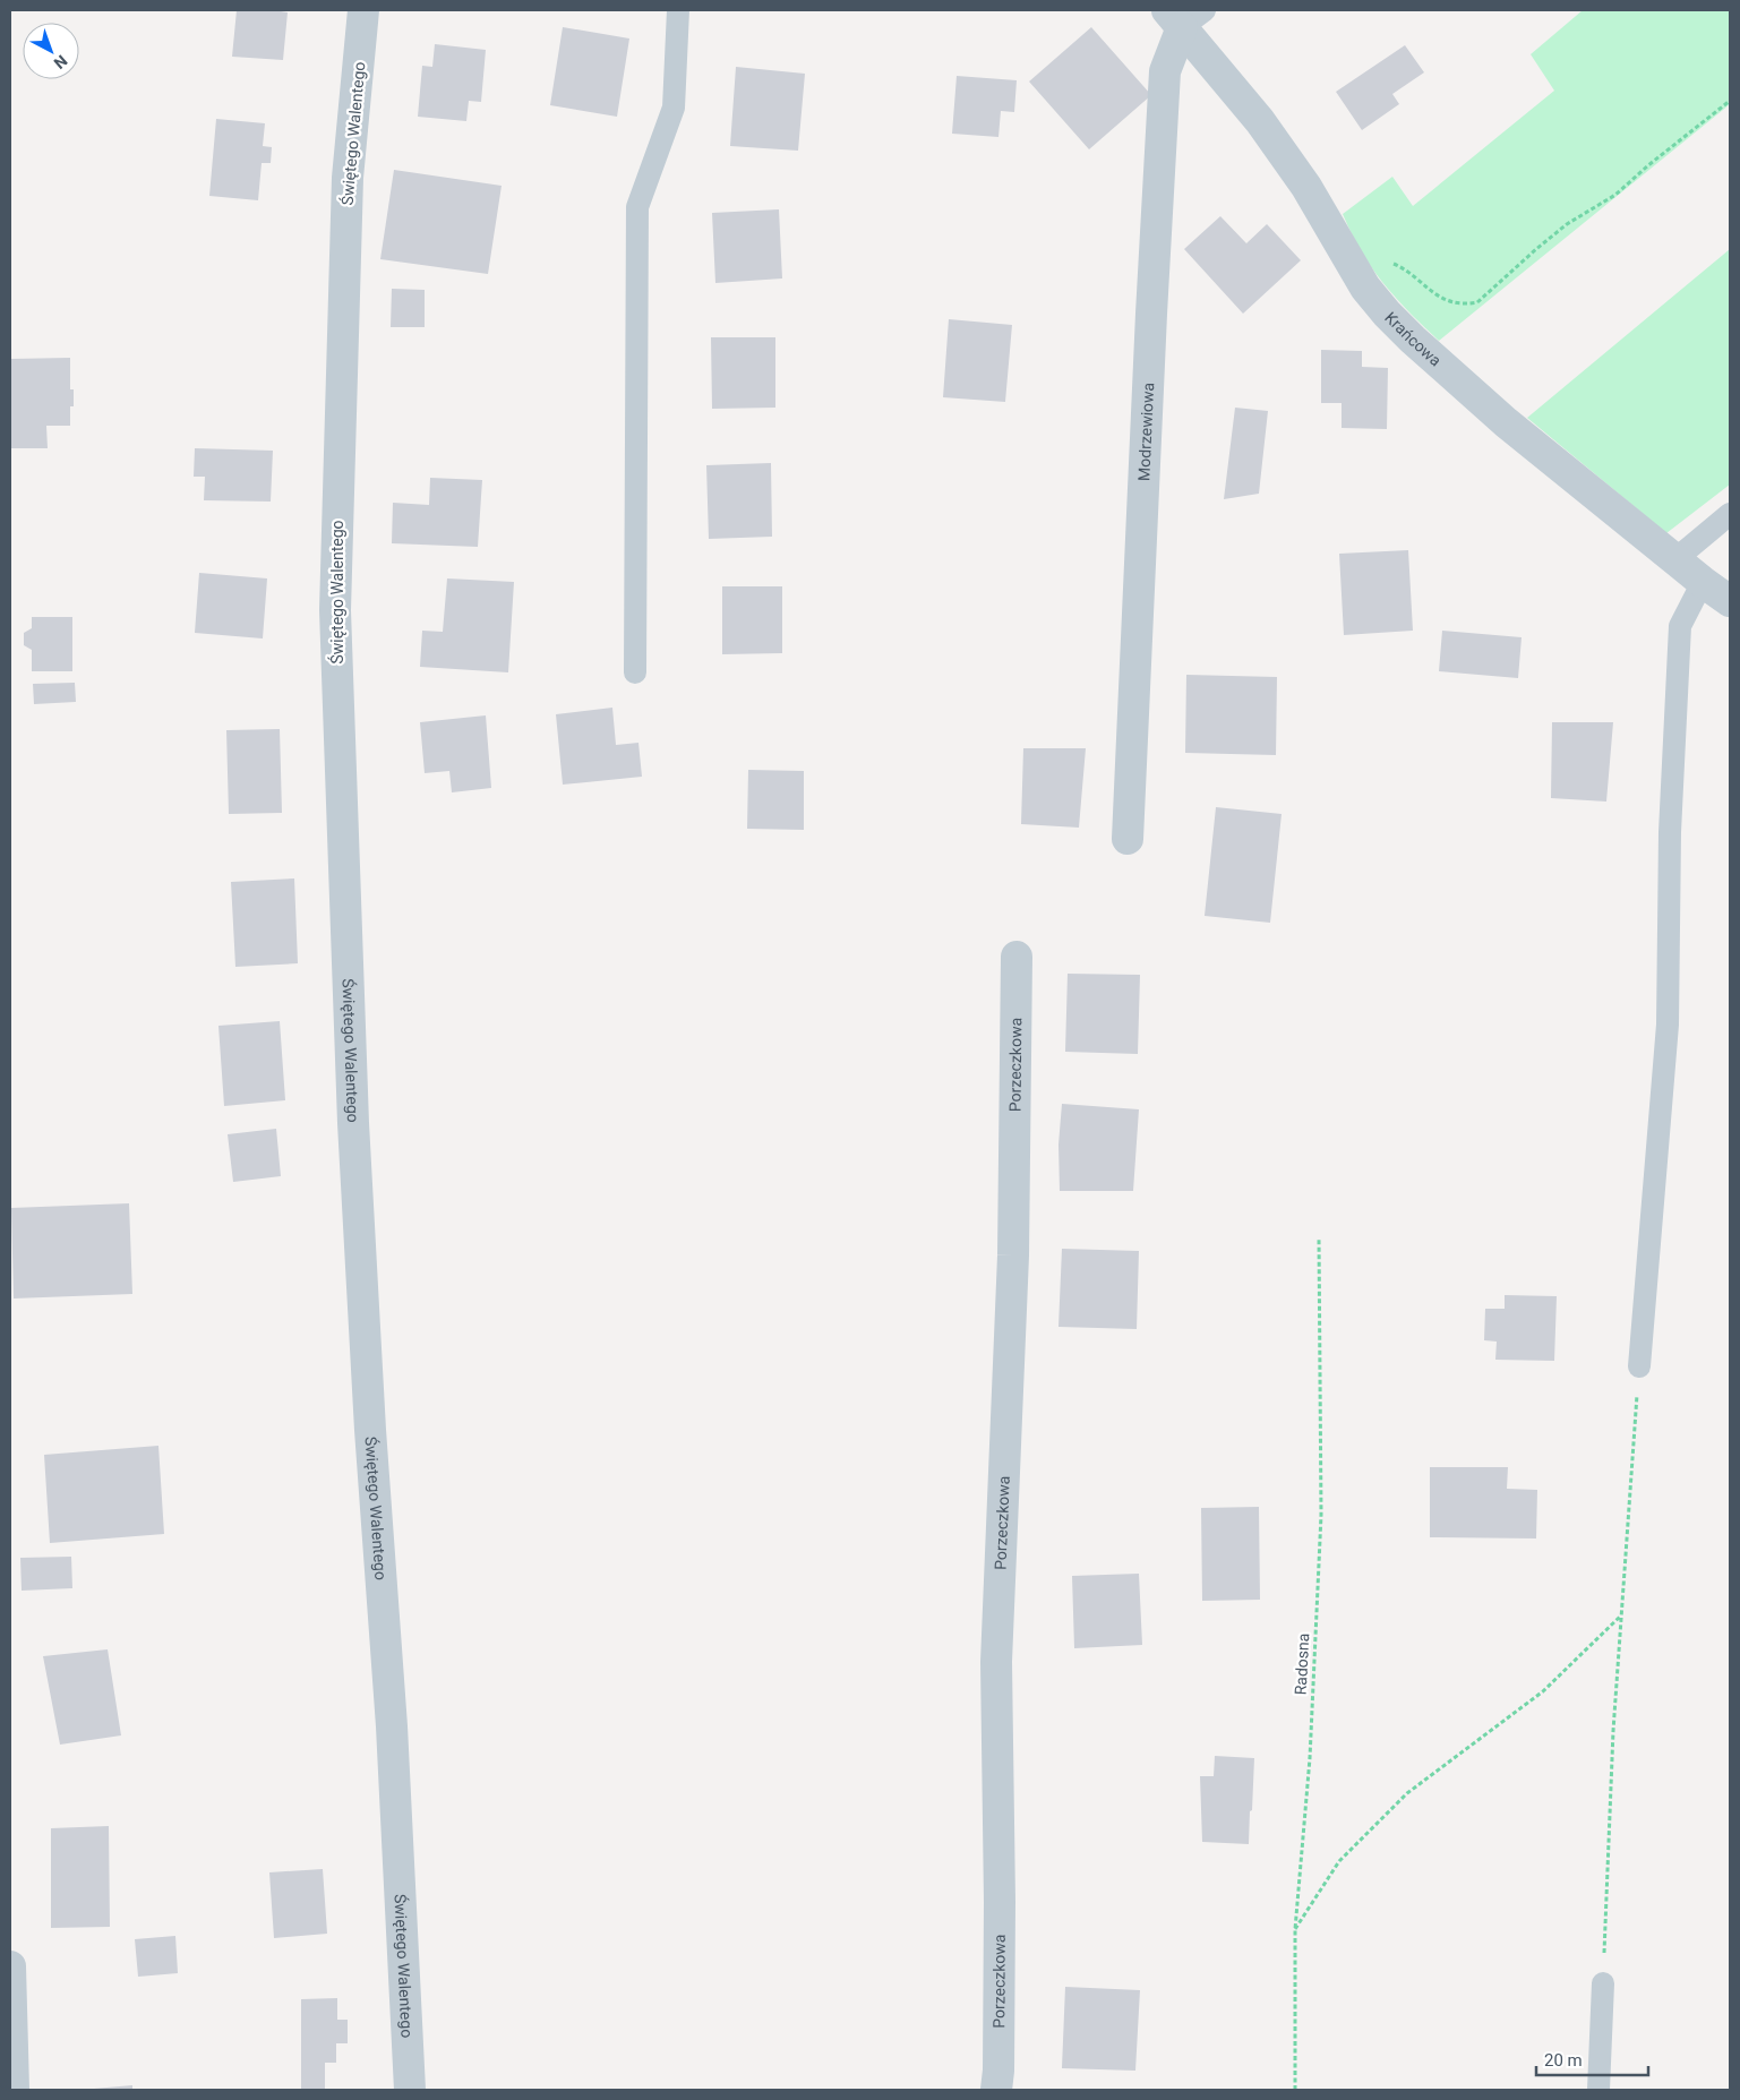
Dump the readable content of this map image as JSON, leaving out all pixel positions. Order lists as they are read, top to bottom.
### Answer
{
  "streets": {
    "street": [
      "Świętego Walentego",
      "Krańcowa",
      "Modrzewiowa",
      "Porzeczkowa"
    ],
    "path": ["Radosna"]
  },
  "crossings": [
    ["Krańcowa", "Modrzewiowa"]
  ],
  "scale_bar": "20 m",
  "north": "bottom right"
}
